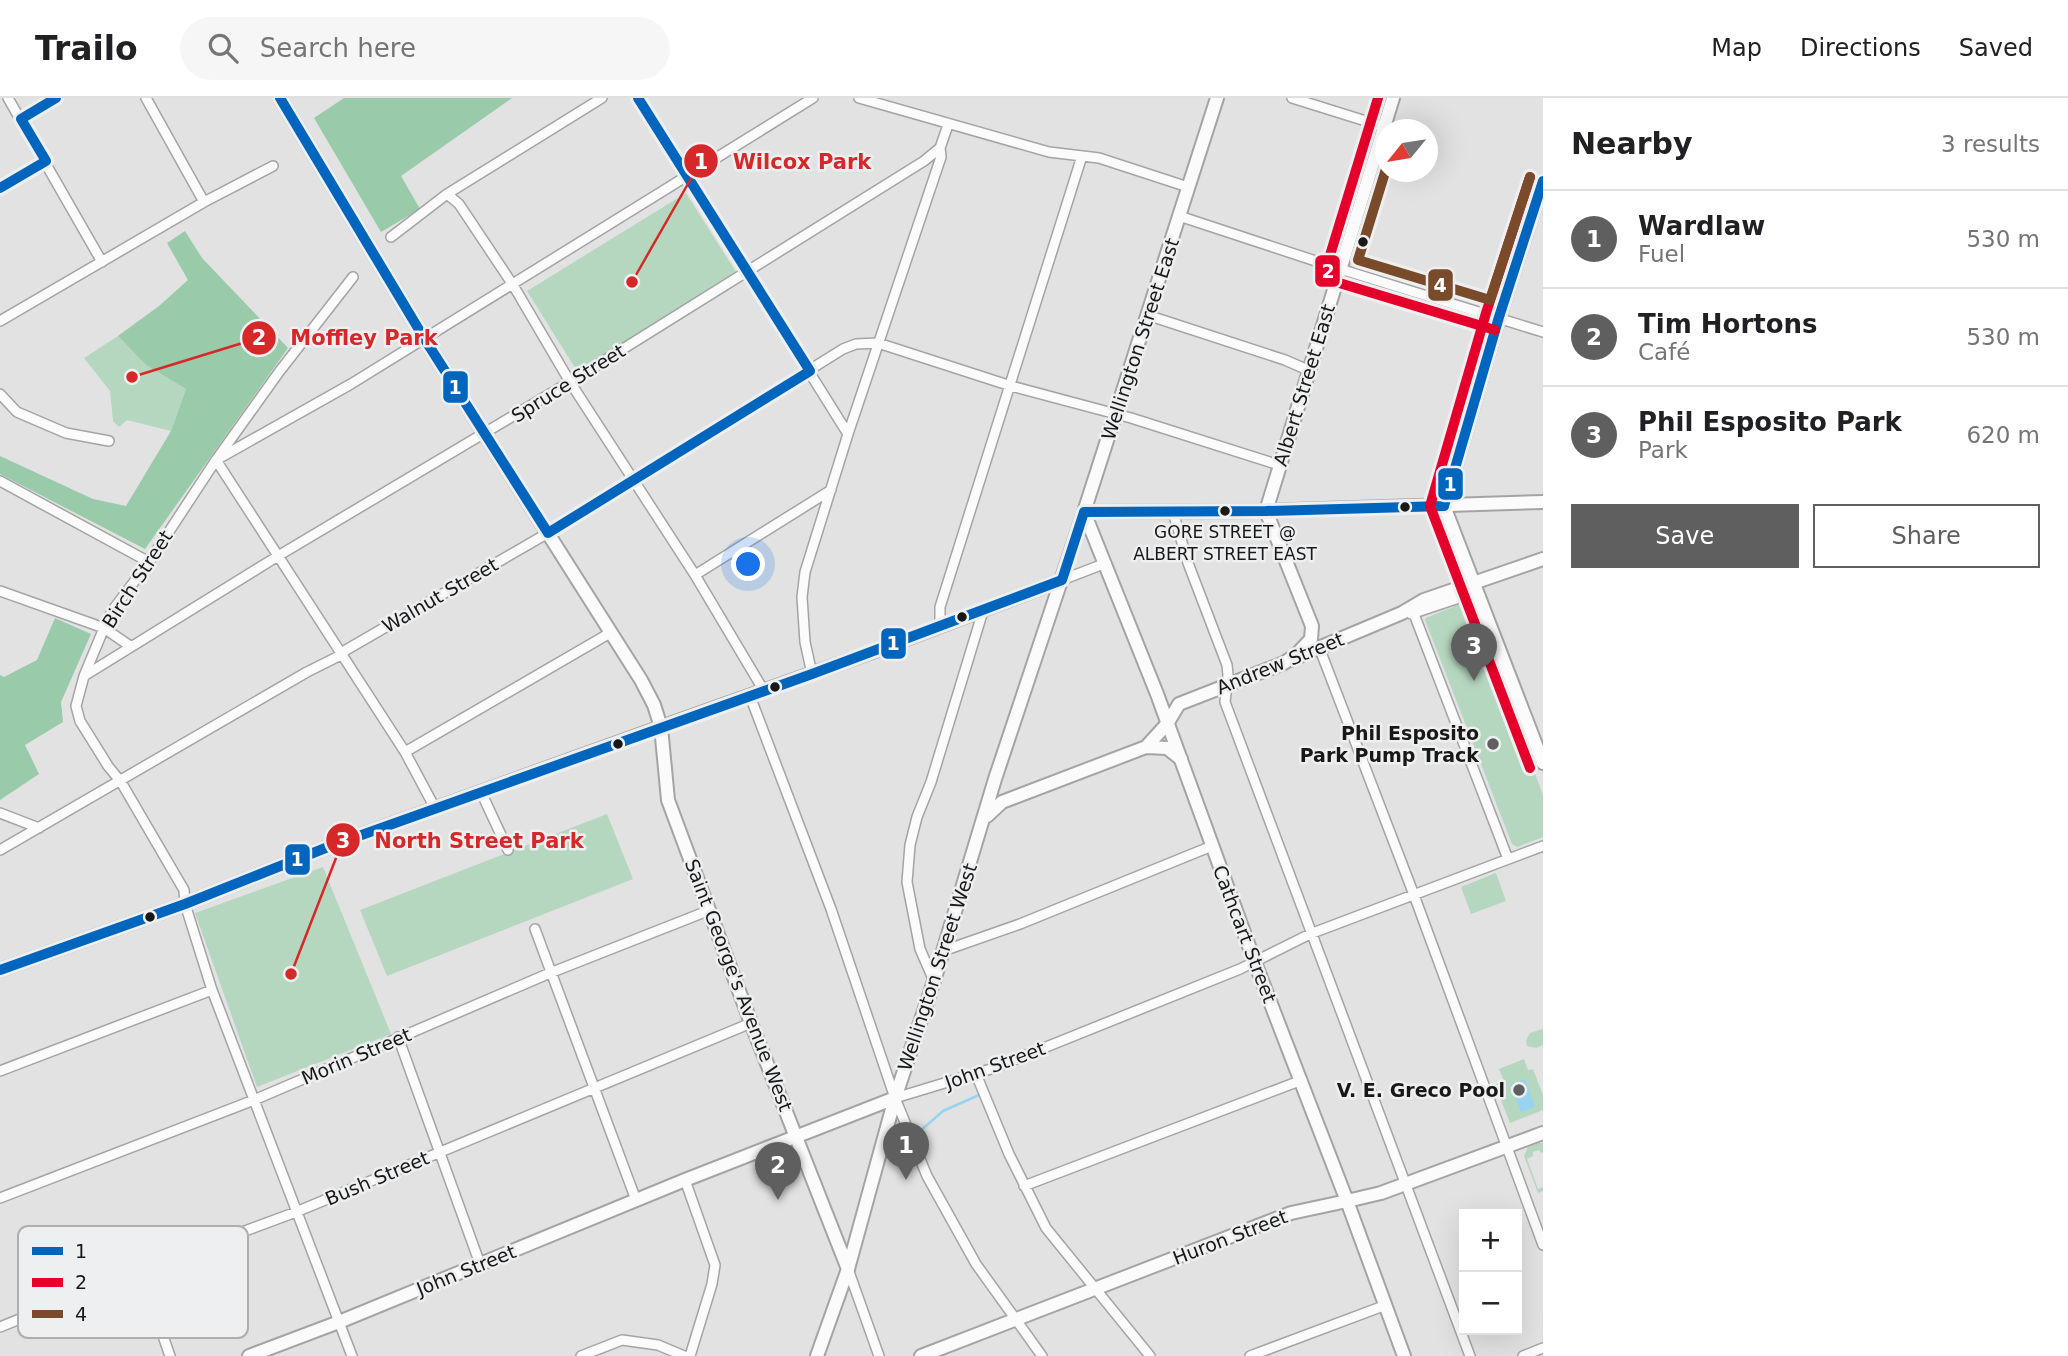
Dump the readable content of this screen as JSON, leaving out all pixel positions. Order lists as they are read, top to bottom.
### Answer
{
  "streets": {
    "main road": [
      "Wellington Street East",
      "Albert Street East",
      "Andrew Street",
      "Cathcart Street",
      "Wellington Street West",
      "Saint George's Avenue West",
      "John Street",
      "Huron Street"
    ],
    "street": [
      "Spruce Street",
      "Birch Street",
      "Walnut Street",
      "Morin Street",
      "Bush Street"
    ]
  },
  "crossings": [
    ["Wellington Street East", "Cathcart Street"],
    ["Wellington Street East", "Wellington Street West"],
    ["Spruce Street", "Birch Street"],
    ["Spruce Street", "Saint George's Avenue West"],
    ["Birch Street", "Walnut Street"],
    ["Birch Street", "Morin Street"],
    ["Birch Street", "John Street"],
    ["Birch Street", "Bush Street"],
    ["Walnut Street", "Saint George's Avenue West"],
    ["Cathcart Street", "John Street"],
    ["Cathcart Street", "Huron Street"],
    ["Wellington Street West", "Saint George's Avenue West"],
    ["Wellington Street West", "John Street"],
    ["Saint George's Avenue West", "Morin Street"],
    ["Saint George's Avenue West", "John Street"],
    ["Saint George's Avenue West", "Bush Street"]
  ],
  "places": [
    "Wilcox Park",
    "Moffley Park",
    "GORE STREET @ ALBERT STREET EAST",
    "Phil Esposito Park Pump Track",
    "North Street Park",
    "V. E. Greco Pool"
  ],
  "lines": ["transit line 1", "transit line 2", "transit line 4"],
  "legend": ["1", "2", "4"],
  "north": "bottom left",
  "page": {
    "header": "Trailo",
    "search": "Search here",
    "nav": ["Map", "Directions", "Saved"],
    "heading": ["Nearby", "3 results"],
    "list": [
      {
        "mark": "1",
        "name": "Wardlaw",
        "note": "Fuel",
        "value": "530 m"
      },
      {
        "mark": "2",
        "name": "Tim Hortons",
        "note": "Café",
        "value": "530 m"
      },
      {
        "mark": "3",
        "name": "Phil Esposito Park",
        "note": "Park",
        "value": "620 m"
      }
    ],
    "buttons": ["Save", "Share"],
    "pins": ["3", "1", "2"],
    "map_buttons": ["+", "−"]
  }
}
